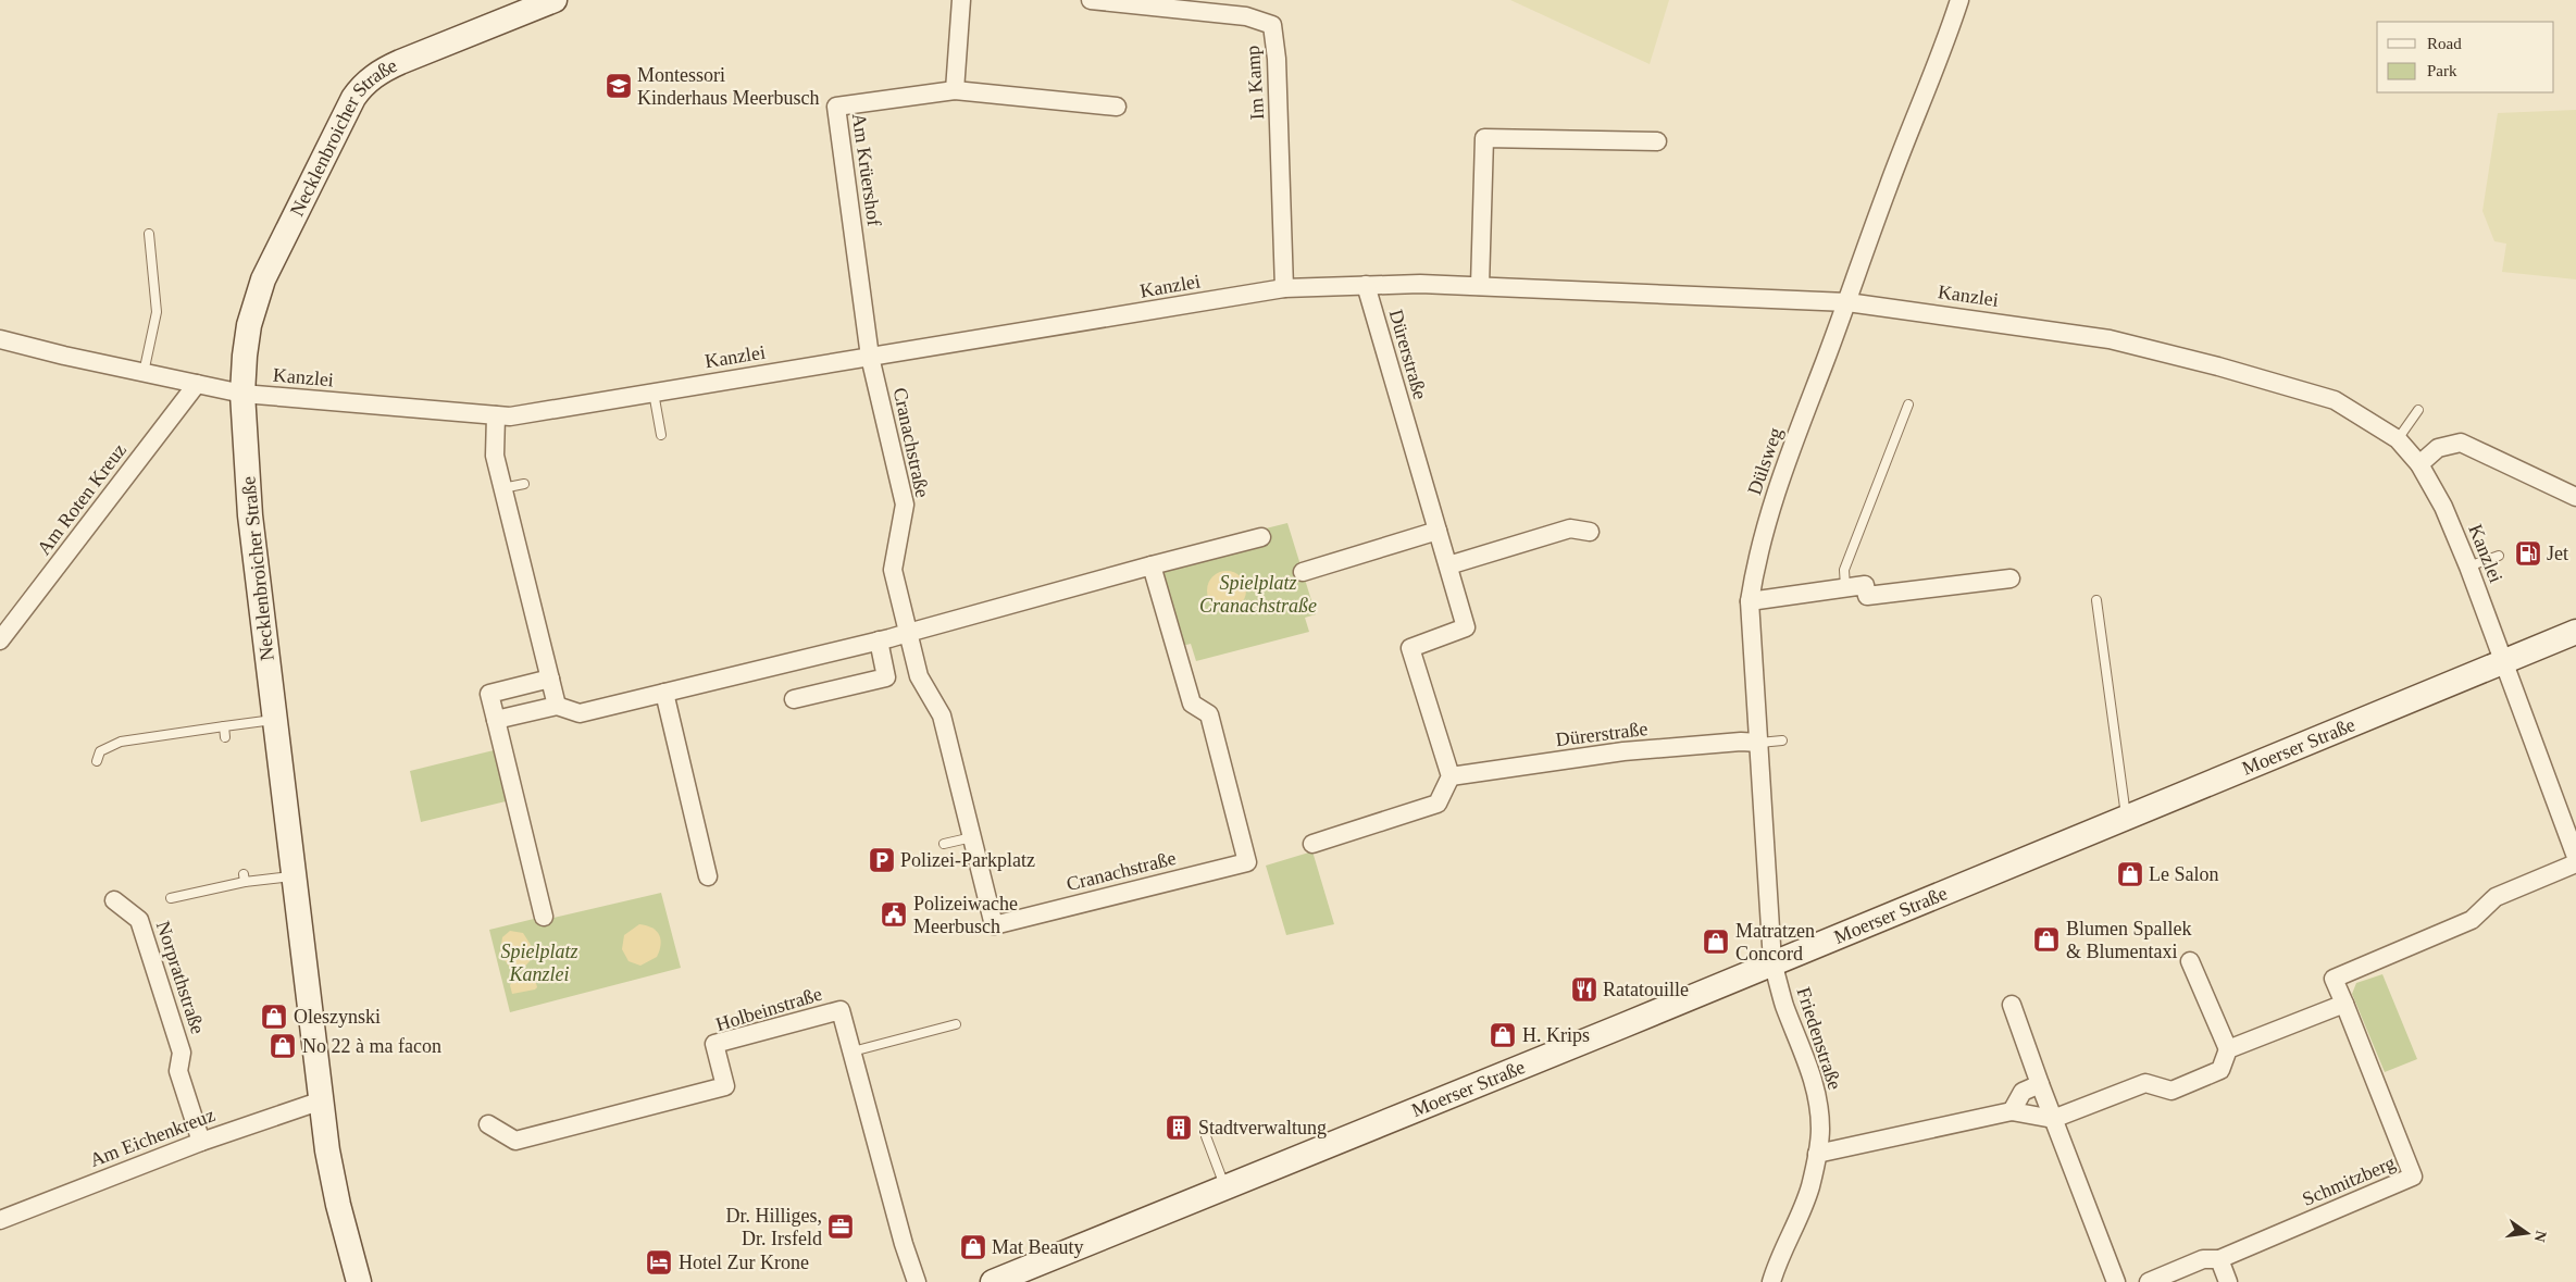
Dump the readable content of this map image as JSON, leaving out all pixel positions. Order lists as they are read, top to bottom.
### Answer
{
  "streets": {
    "main road": ["Necklenbroicher Straße", "Moerser Straße"],
    "street": [
      "Im Kamp",
      "Am Krüershof",
      "Kanzlei",
      "Dürerstraße",
      "Cranachstraße",
      "Dülsweg",
      "Am Roten Kreuz",
      "Norprathstraße",
      "Holbeinstraße",
      "Friedenstraße",
      "Am Eichenkreuz",
      "Schmitzberg"
    ]
  },
  "crossings": [
    ["Im Kamp", "Kanzlei"],
    ["Necklenbroicher Straße", "Kanzlei"],
    ["Necklenbroicher Straße", "Am Eichenkreuz"],
    ["Am Krüershof", "Kanzlei"],
    ["Am Krüershof", "Cranachstraße"],
    ["Kanzlei", "Dürerstraße"],
    ["Kanzlei", "Cranachstraße"],
    ["Kanzlei", "Dülsweg"],
    ["Kanzlei", "Am Roten Kreuz"],
    ["Kanzlei", "Moerser Straße"],
    ["Dürerstraße", "Dülsweg"],
    ["Dülsweg", "Moerser Straße"],
    ["Dülsweg", "Friedenstraße"],
    ["Moerser Straße", "Friedenstraße"],
    ["Norprathstraße", "Am Eichenkreuz"]
  ],
  "parks": ["Spielplatz Cranachstraße", "Spielplatz Kanzlei"],
  "places": {
    "school or university": ["Montessori Kinderhaus Meerbusch"],
    "fuel station": ["Jet"],
    "parking": ["Polizei-Parkplatz"],
    "shop": [
      "Le Salon",
      "Blumen Spallek & Blumentaxi",
      "Matratzen Concord",
      "Oleszynski",
      "H. Krips",
      "No 22 à ma facon",
      "Mat Beauty"
    ],
    "public building": ["Polizeiwache Meerbusch"],
    "restaurant": ["Ratatouille"],
    "building": ["Stadtverwaltung"],
    "office": ["Dr. Hilliges, Dr. Irsfeld"],
    "hotel": ["Hotel Zur Krone"]
  },
  "legend": ["Road", "Park"],
  "north": "right"
}
